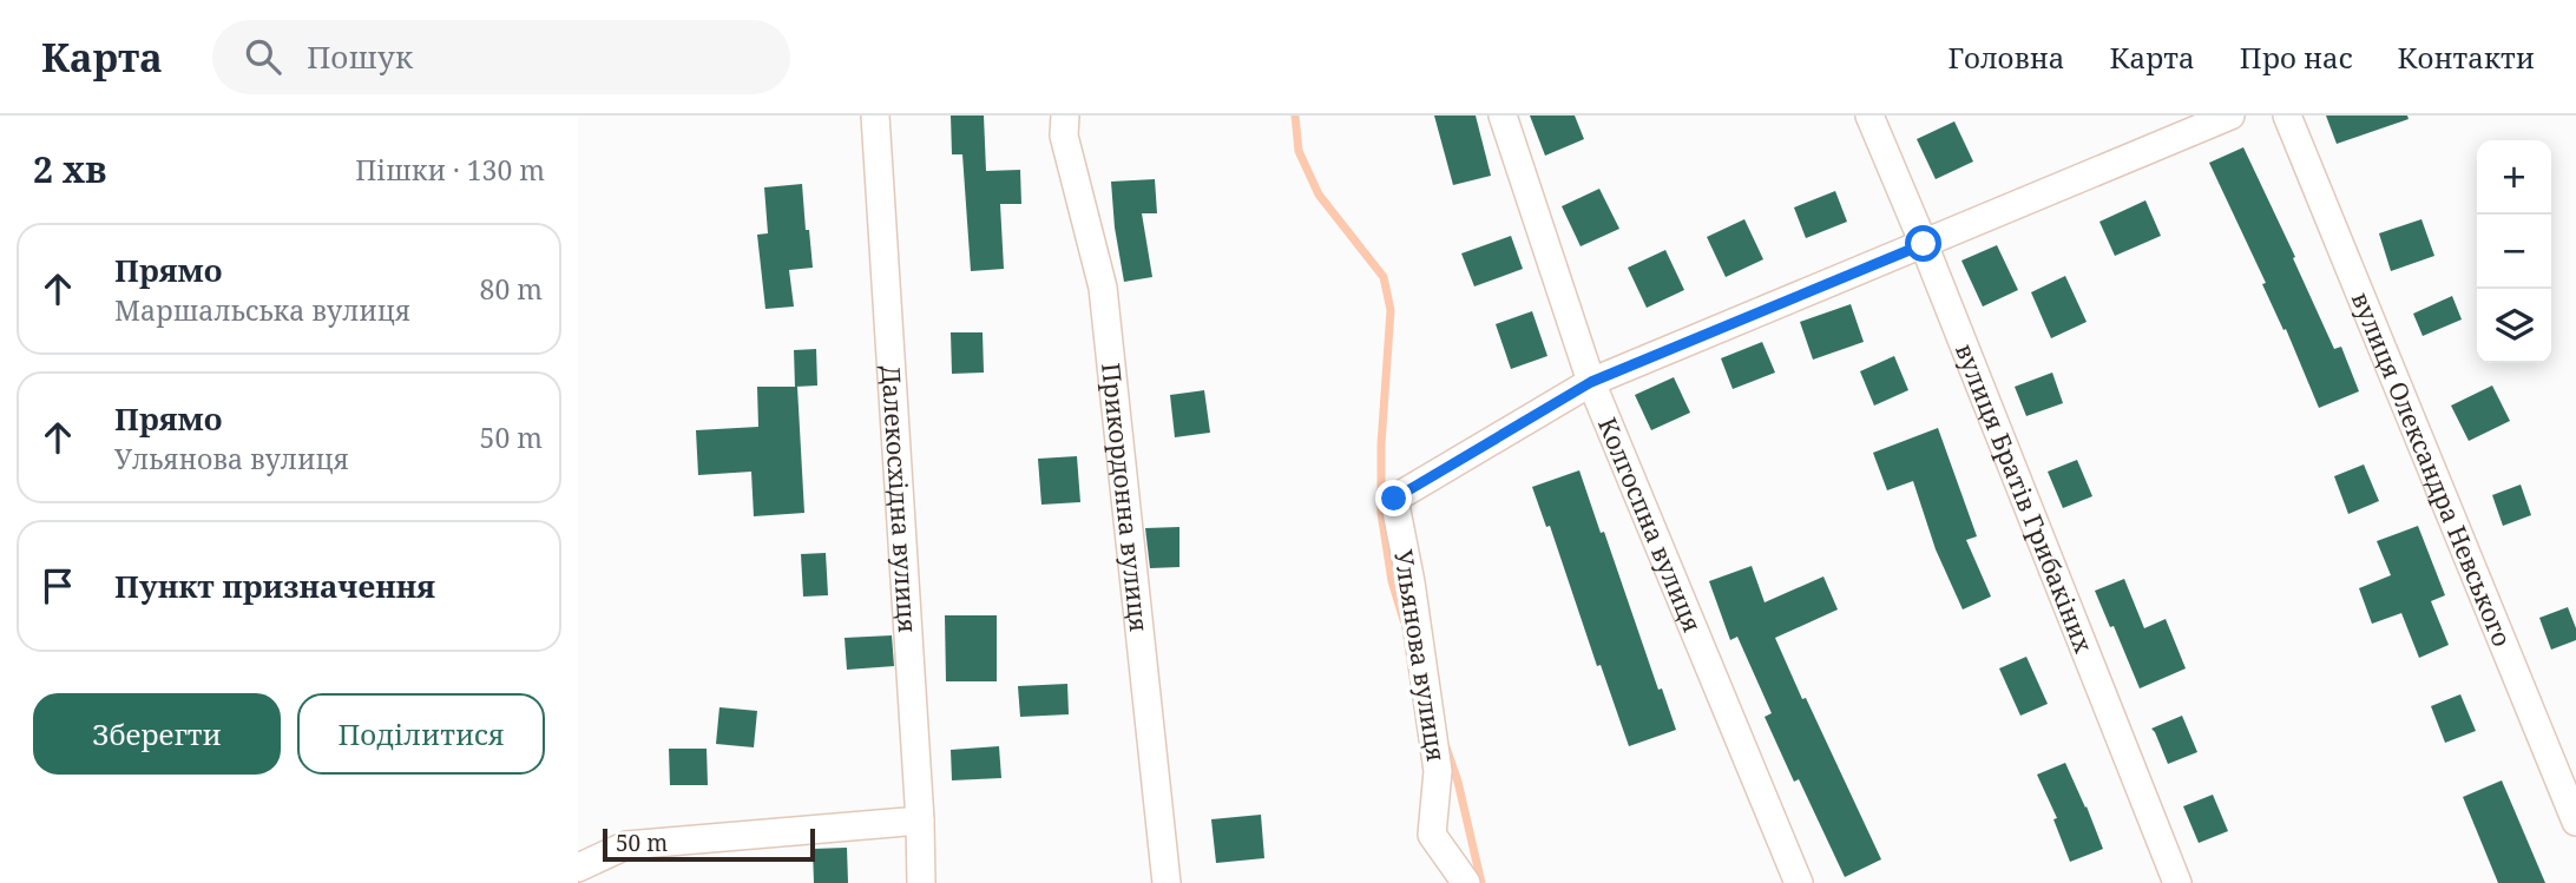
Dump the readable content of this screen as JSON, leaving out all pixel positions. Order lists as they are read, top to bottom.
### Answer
{
  "streets": {
    "street": [
      "вулиця Олександра Невського",
      "Прикордонна вулиця",
      "Далекосхідна вулиця",
      "вулиця Братів Грибакіних",
      "Колгоспна вулиця",
      "Ульянова вулиця"
    ]
  },
  "crossings": [
    ["Колгоспна вулиця", "Ульянова вулиця"]
  ],
  "scale_bar": "50 m",
  "page": {
    "header": "Карта",
    "search": "Пошук",
    "nav": [
      "Головна",
      "Карта",
      "Про нас",
      "Контакти"
    ],
    "heading": ["2 хв", "Пішки · 130 m"],
    "map_buttons": ["+", "−"],
    "list": [
      ["Прямо", "Маршальська вулиця", "80 m"],
      ["Прямо", "Ульянова вулиця", "50 m"],
      "Пункт призначення"
    ],
    "buttons": ["Зберегти", "Поділитися"],
    "scale": "50 m"
  }
}
